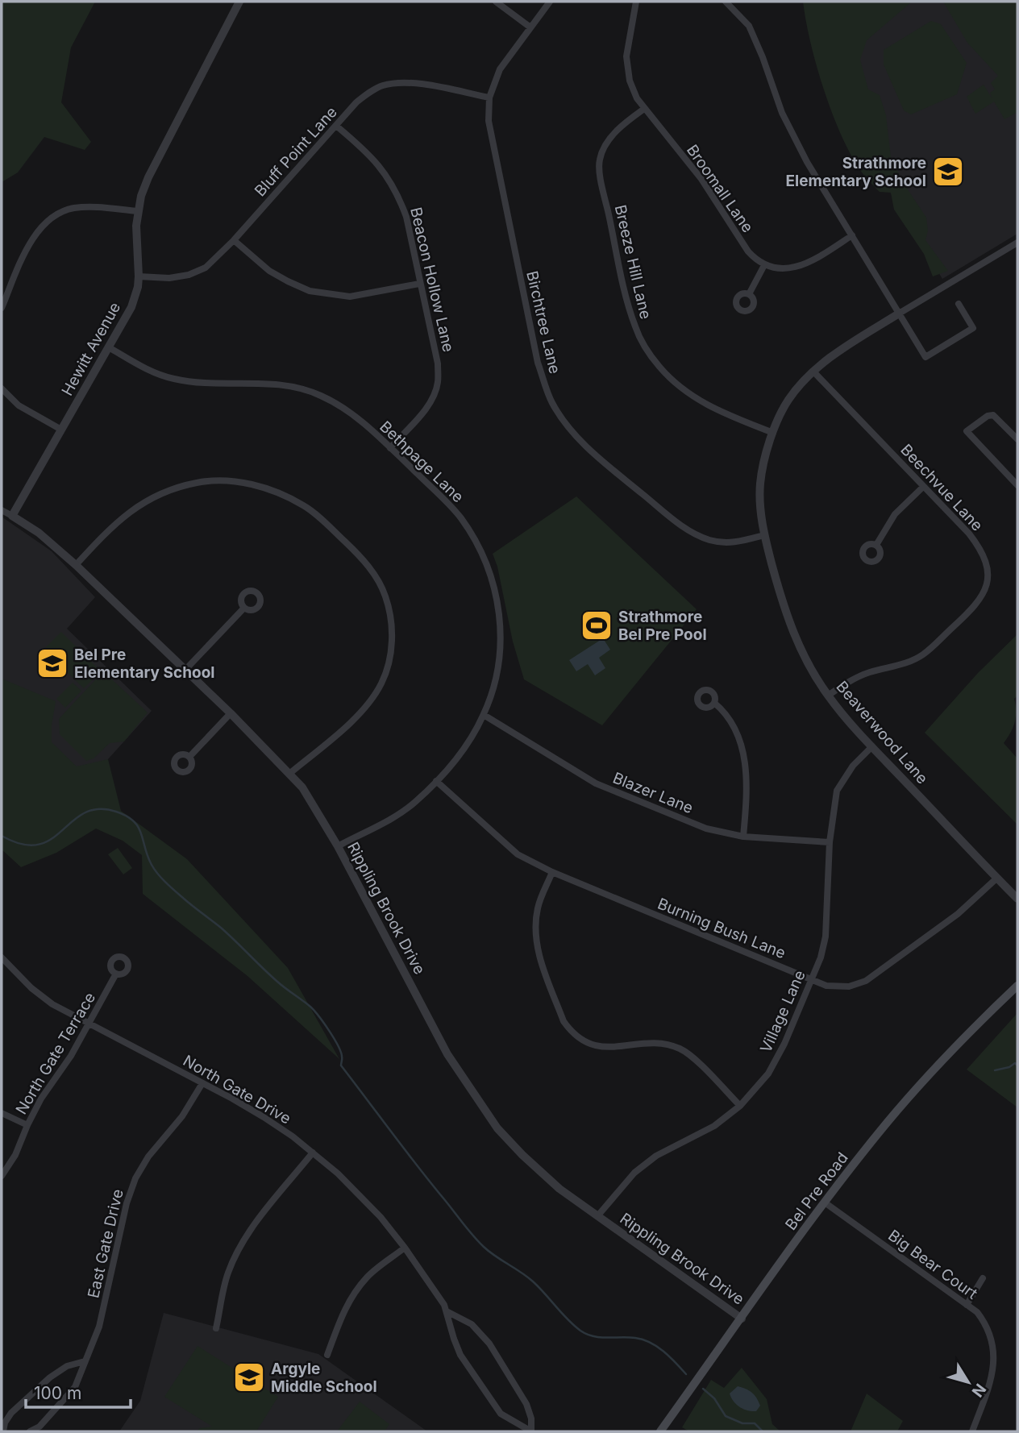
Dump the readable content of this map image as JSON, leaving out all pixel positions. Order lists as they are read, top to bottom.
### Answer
{
  "streets": {
    "main road": ["Bel Pre Road"],
    "street": [
      "Bluff Point Lane",
      "Broomall Lane",
      "Breeze Hill Lane",
      "Beacon Hollow Lane",
      "Birchtree Lane",
      "Hewitt Avenue",
      "Bethpage Lane",
      "Beechvue Lane",
      "Beaverwood Lane",
      "Blazer Lane",
      "Rippling Brook Drive",
      "Burning Bush Lane",
      "Village Lane",
      "North Gate Terrace",
      "North Gate Drive",
      "East Gate Drive",
      "Big Bear Court"
    ]
  },
  "crossings": [
    ["Bluff Point Lane", "Beacon Hollow Lane"],
    ["Bluff Point Lane", "Birchtree Lane"],
    ["Bluff Point Lane", "Hewitt Avenue"],
    ["Broomall Lane", "Breeze Hill Lane"],
    ["Breeze Hill Lane", "Beaverwood Lane"],
    ["Beacon Hollow Lane", "Bethpage Lane"],
    ["Birchtree Lane", "Beaverwood Lane"],
    ["Hewitt Avenue", "Bethpage Lane"],
    ["Hewitt Avenue", "Rippling Brook Drive"],
    ["Bethpage Lane", "Blazer Lane"],
    ["Bethpage Lane", "Rippling Brook Drive"],
    ["Bethpage Lane", "Burning Bush Lane"],
    ["Beechvue Lane", "Beaverwood Lane"],
    ["Beaverwood Lane", "Burning Bush Lane"],
    ["Beaverwood Lane", "Village Lane"],
    ["Blazer Lane", "Village Lane"],
    ["Rippling Brook Drive", "Village Lane"],
    ["Rippling Brook Drive", "Bel Pre Road"],
    ["Burning Bush Lane", "Village Lane"],
    ["North Gate Terrace", "North Gate Drive"],
    ["North Gate Drive", "East Gate Drive"],
    ["Bel Pre Road", "Big Bear Court"]
  ],
  "places": {
    "school or university": ["Strathmore Elementary School", "Bel Pre Elementary School", "Argyle Middle School"],
    "sports": ["Strathmore Bel Pre Pool"]
  },
  "scale_bar": "100 m",
  "north": "bottom right"
}
